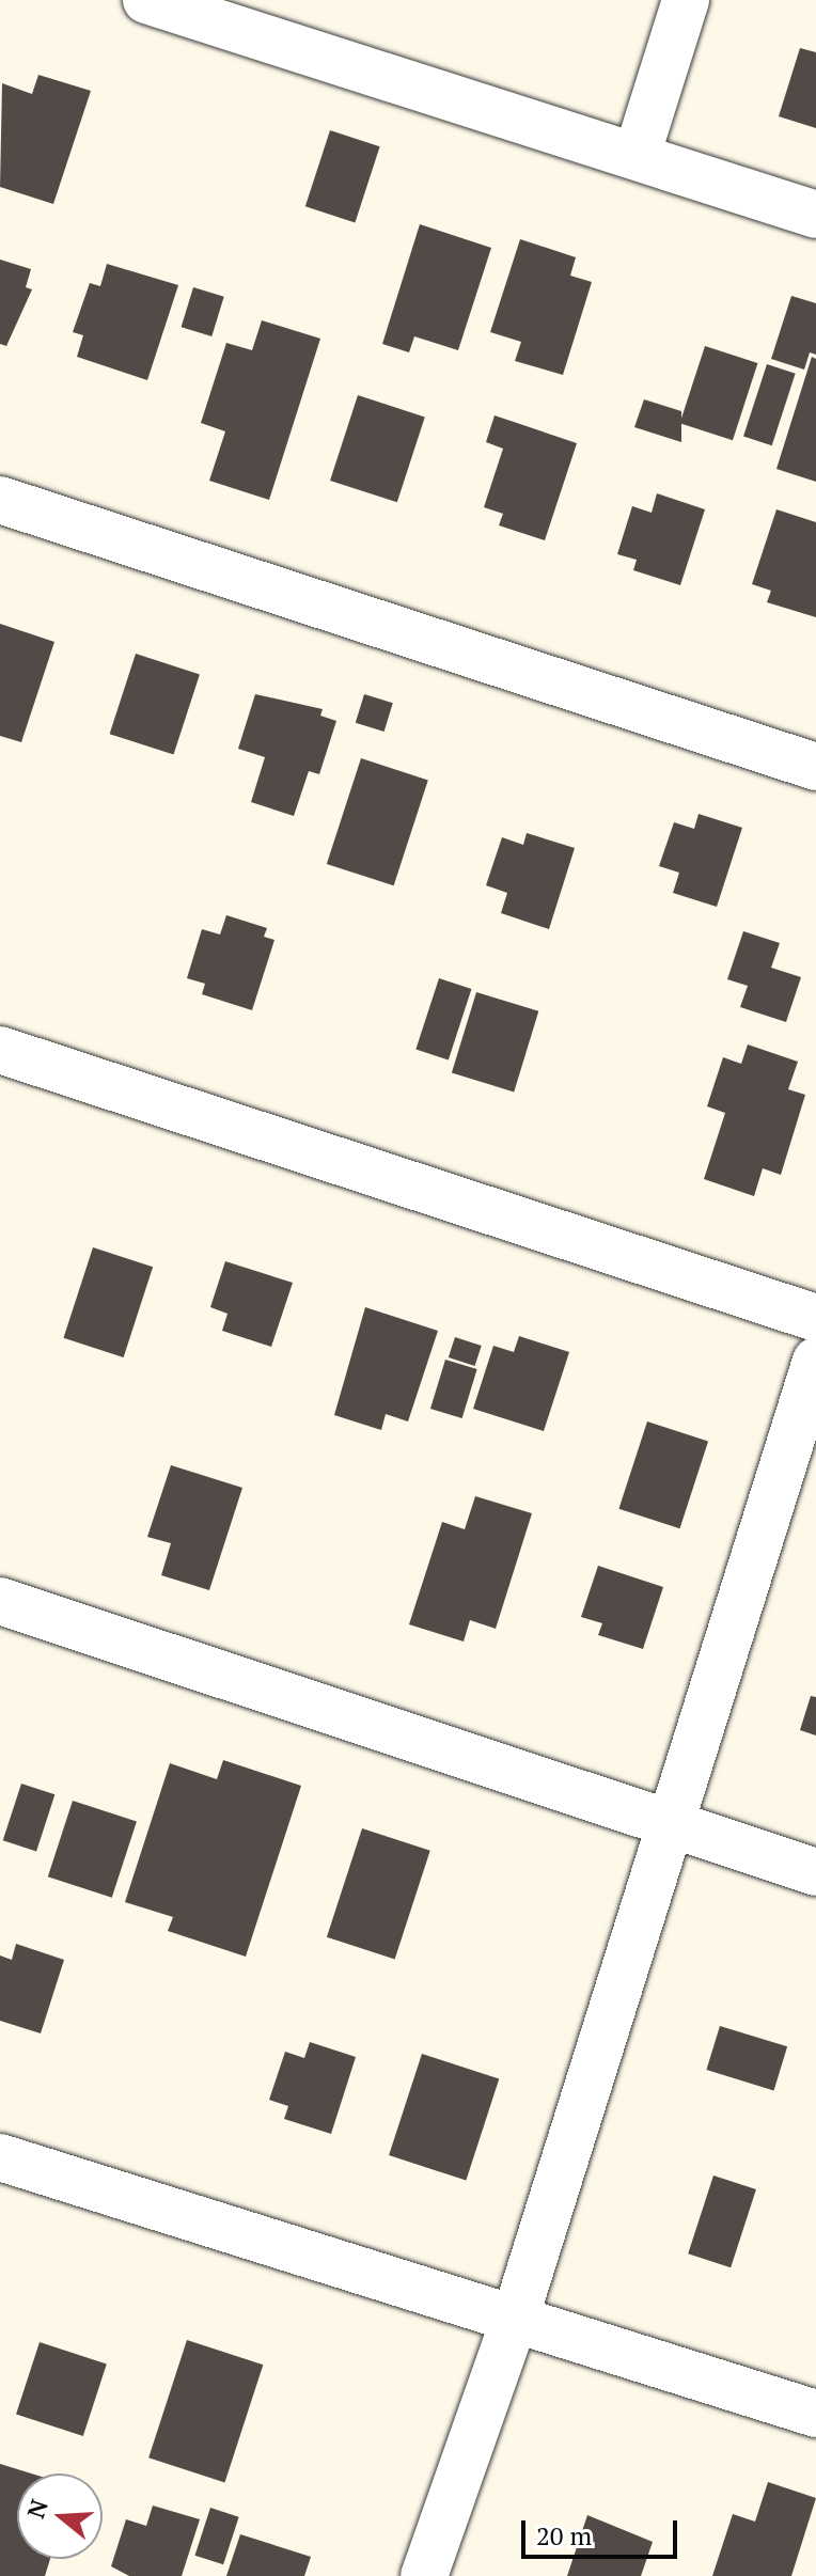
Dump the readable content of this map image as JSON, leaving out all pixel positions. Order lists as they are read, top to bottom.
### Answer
{
  "scale_bar": "20 m",
  "north": "left"
}
